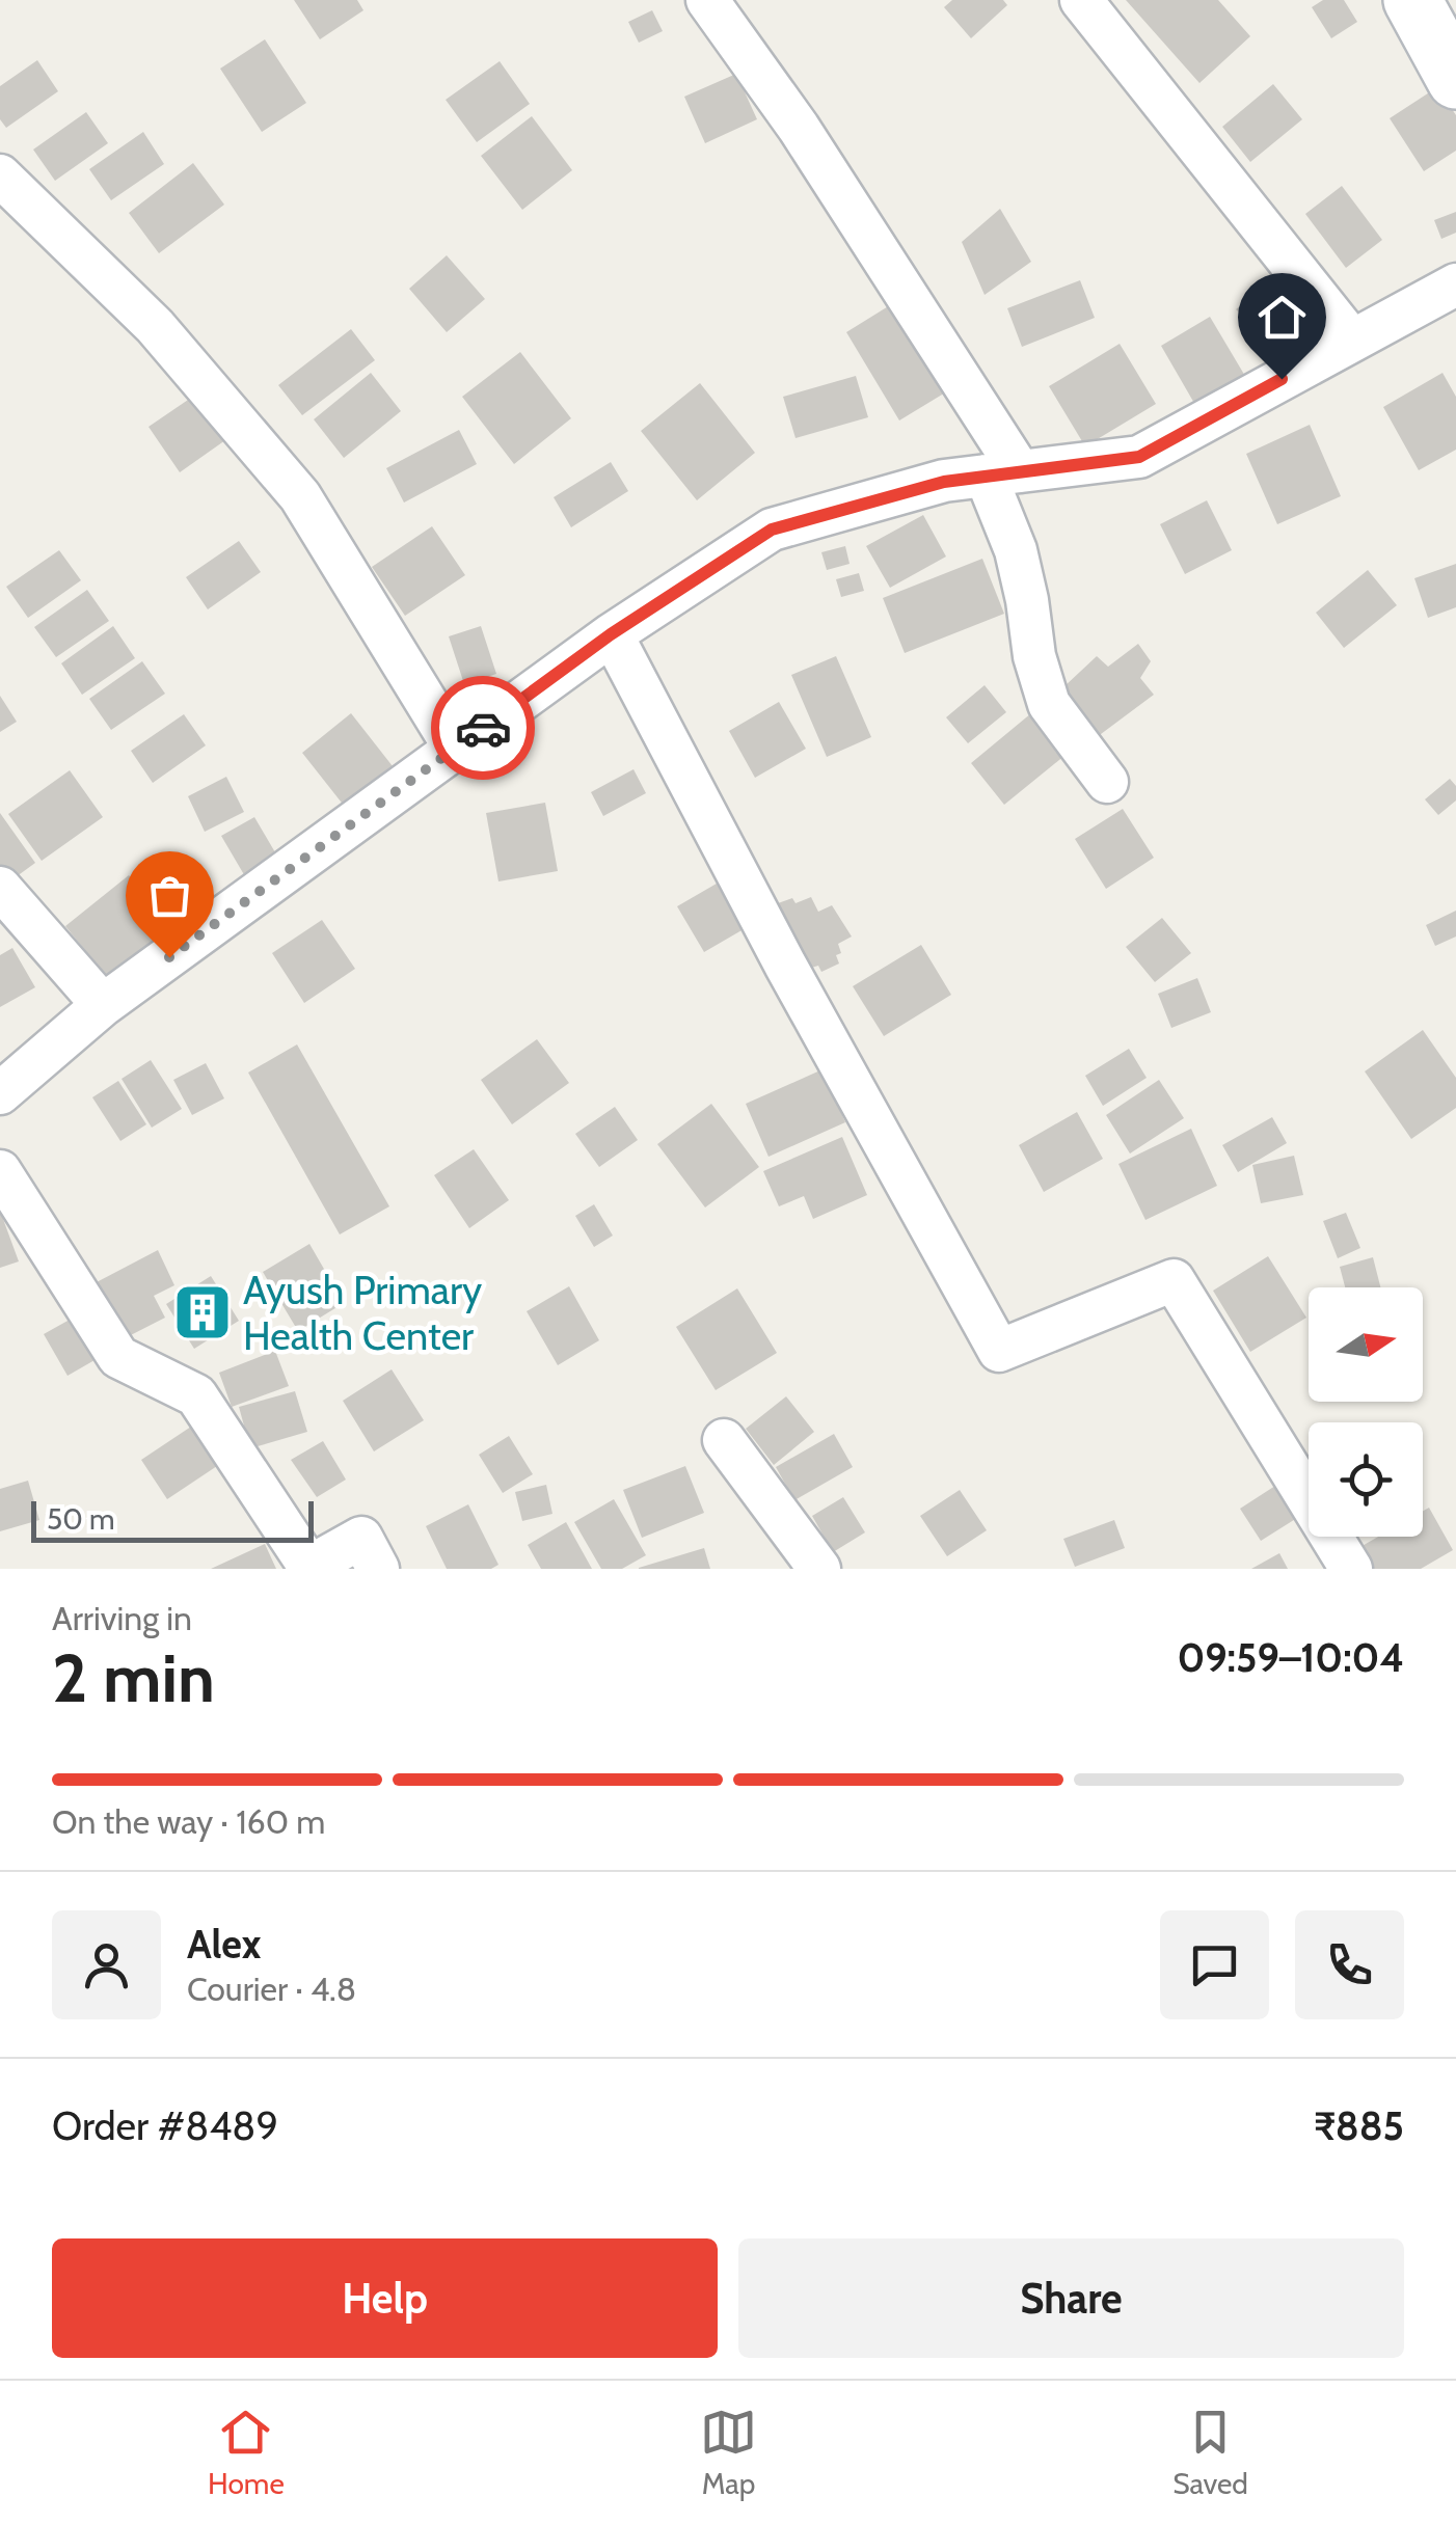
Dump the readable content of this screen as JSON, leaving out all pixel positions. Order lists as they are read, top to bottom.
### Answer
{
  "places": {
    "building": ["Ayush Primary Health Center"]
  },
  "scale_bar": "50 m",
  "north": "right",
  "page": {
    "scale": "50 m",
    "heading": ["2 min", "Arriving in", "09:59–10:04"],
    "panel": [
      "Alex",
      "Courier · 4.8",
      "Order #8489",
      "₹885"
    ],
    "bar": "On the way · 160 m",
    "buttons": ["Help", "Share"],
    "tabs": ["Home", "Map", "Saved"]
  }
}
